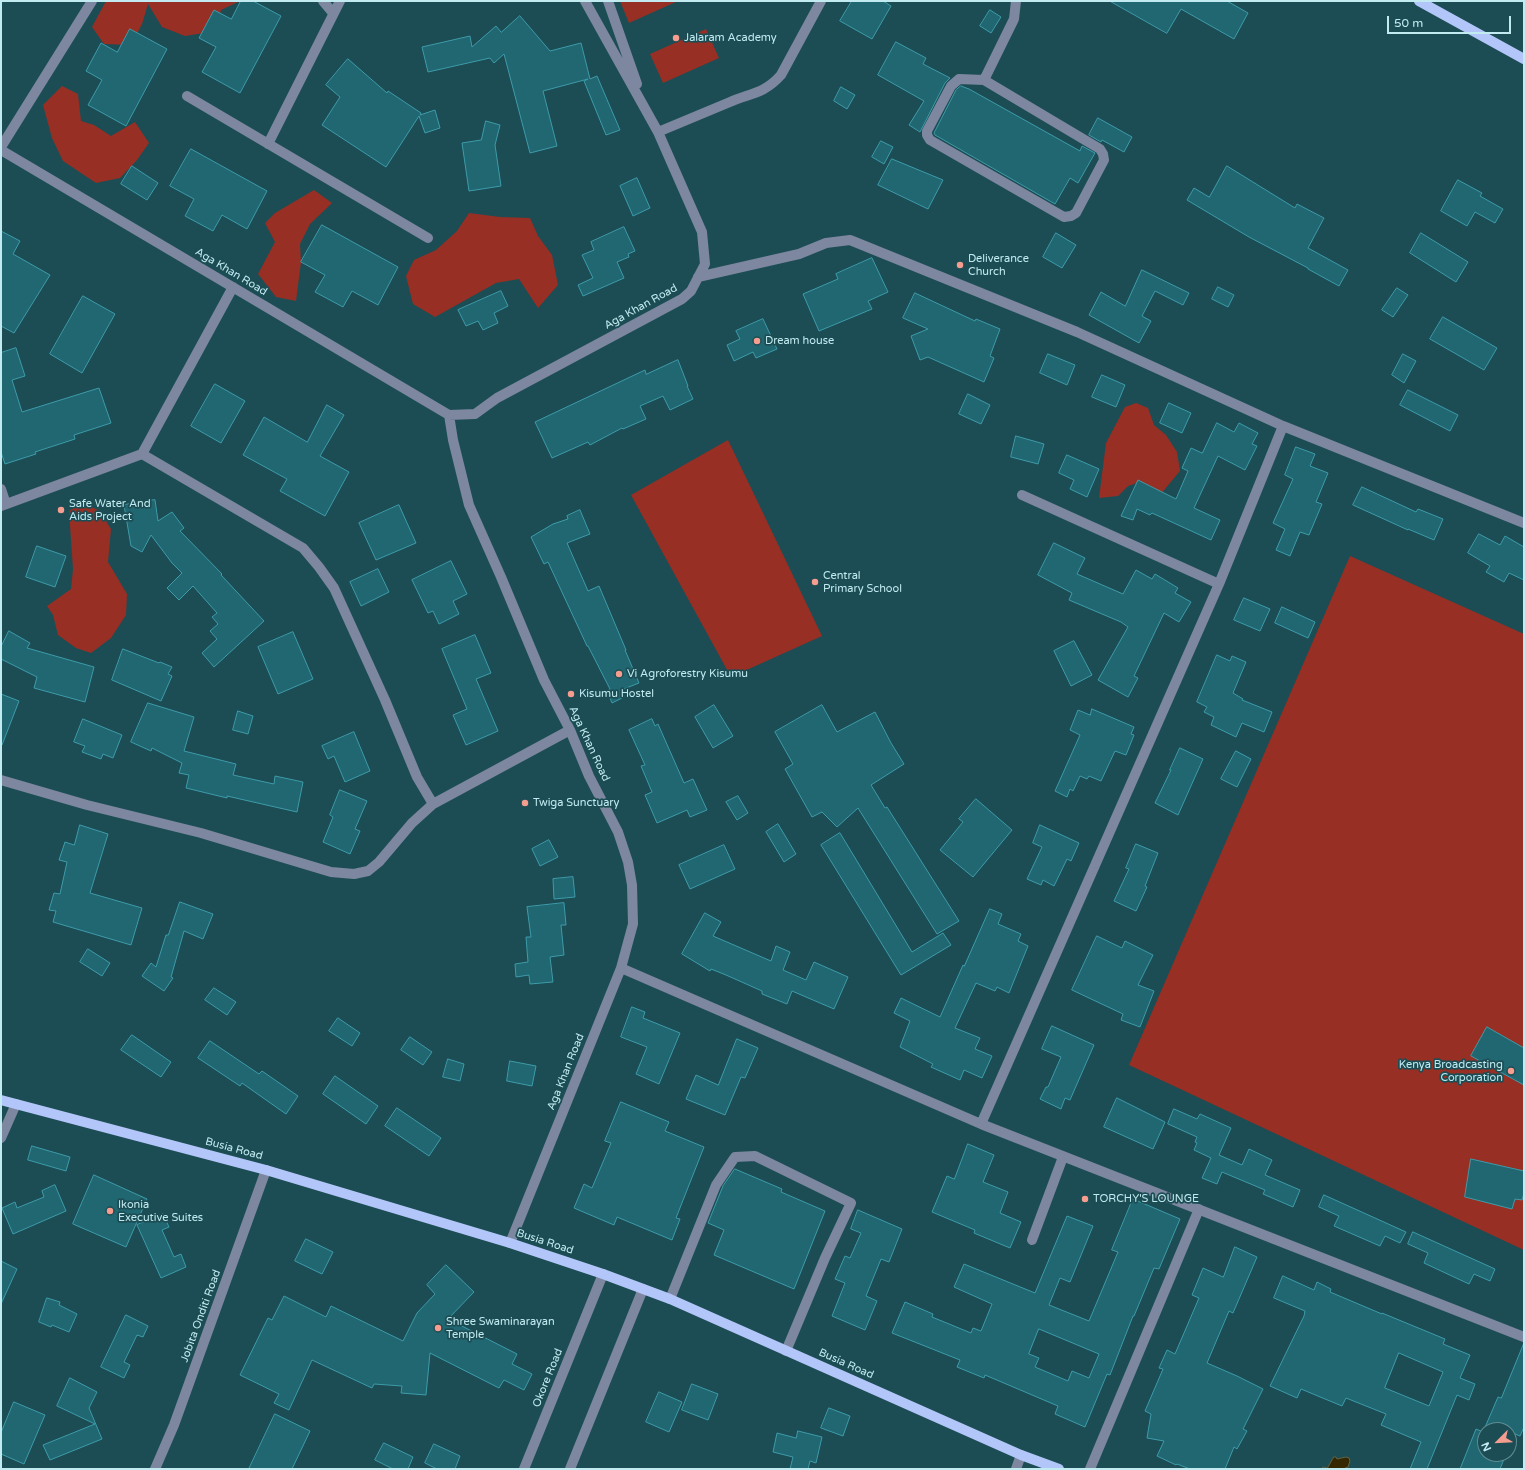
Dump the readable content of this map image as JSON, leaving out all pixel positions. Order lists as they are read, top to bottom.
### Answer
{
  "streets": {
    "main road": ["Busia Road"],
    "street": ["Aga Khan Road", "Jobita Onditi Road", "Okore Road"]
  },
  "crossings": [
    ["Aga Khan Road", "Busia Road"],
    ["Busia Road", "Jobita Onditi Road"],
    ["Busia Road", "Okore Road"]
  ],
  "places": [
    "Jalaram Academy",
    "Deliverance Church",
    "Dream house",
    "Safe Water And Aids Project",
    "Central Primary School",
    "Vi Agroforestry Kisumu",
    "Kisumu Hostel",
    "Twiga Sunctuary",
    "Kenya Broadcasting Corporation",
    "TORCHY'S LOUNGE",
    "Ikonia Executive Suites",
    "Shree Swaminarayan Temple"
  ],
  "scale_bar": "50 m",
  "north": "bottom left"
}
